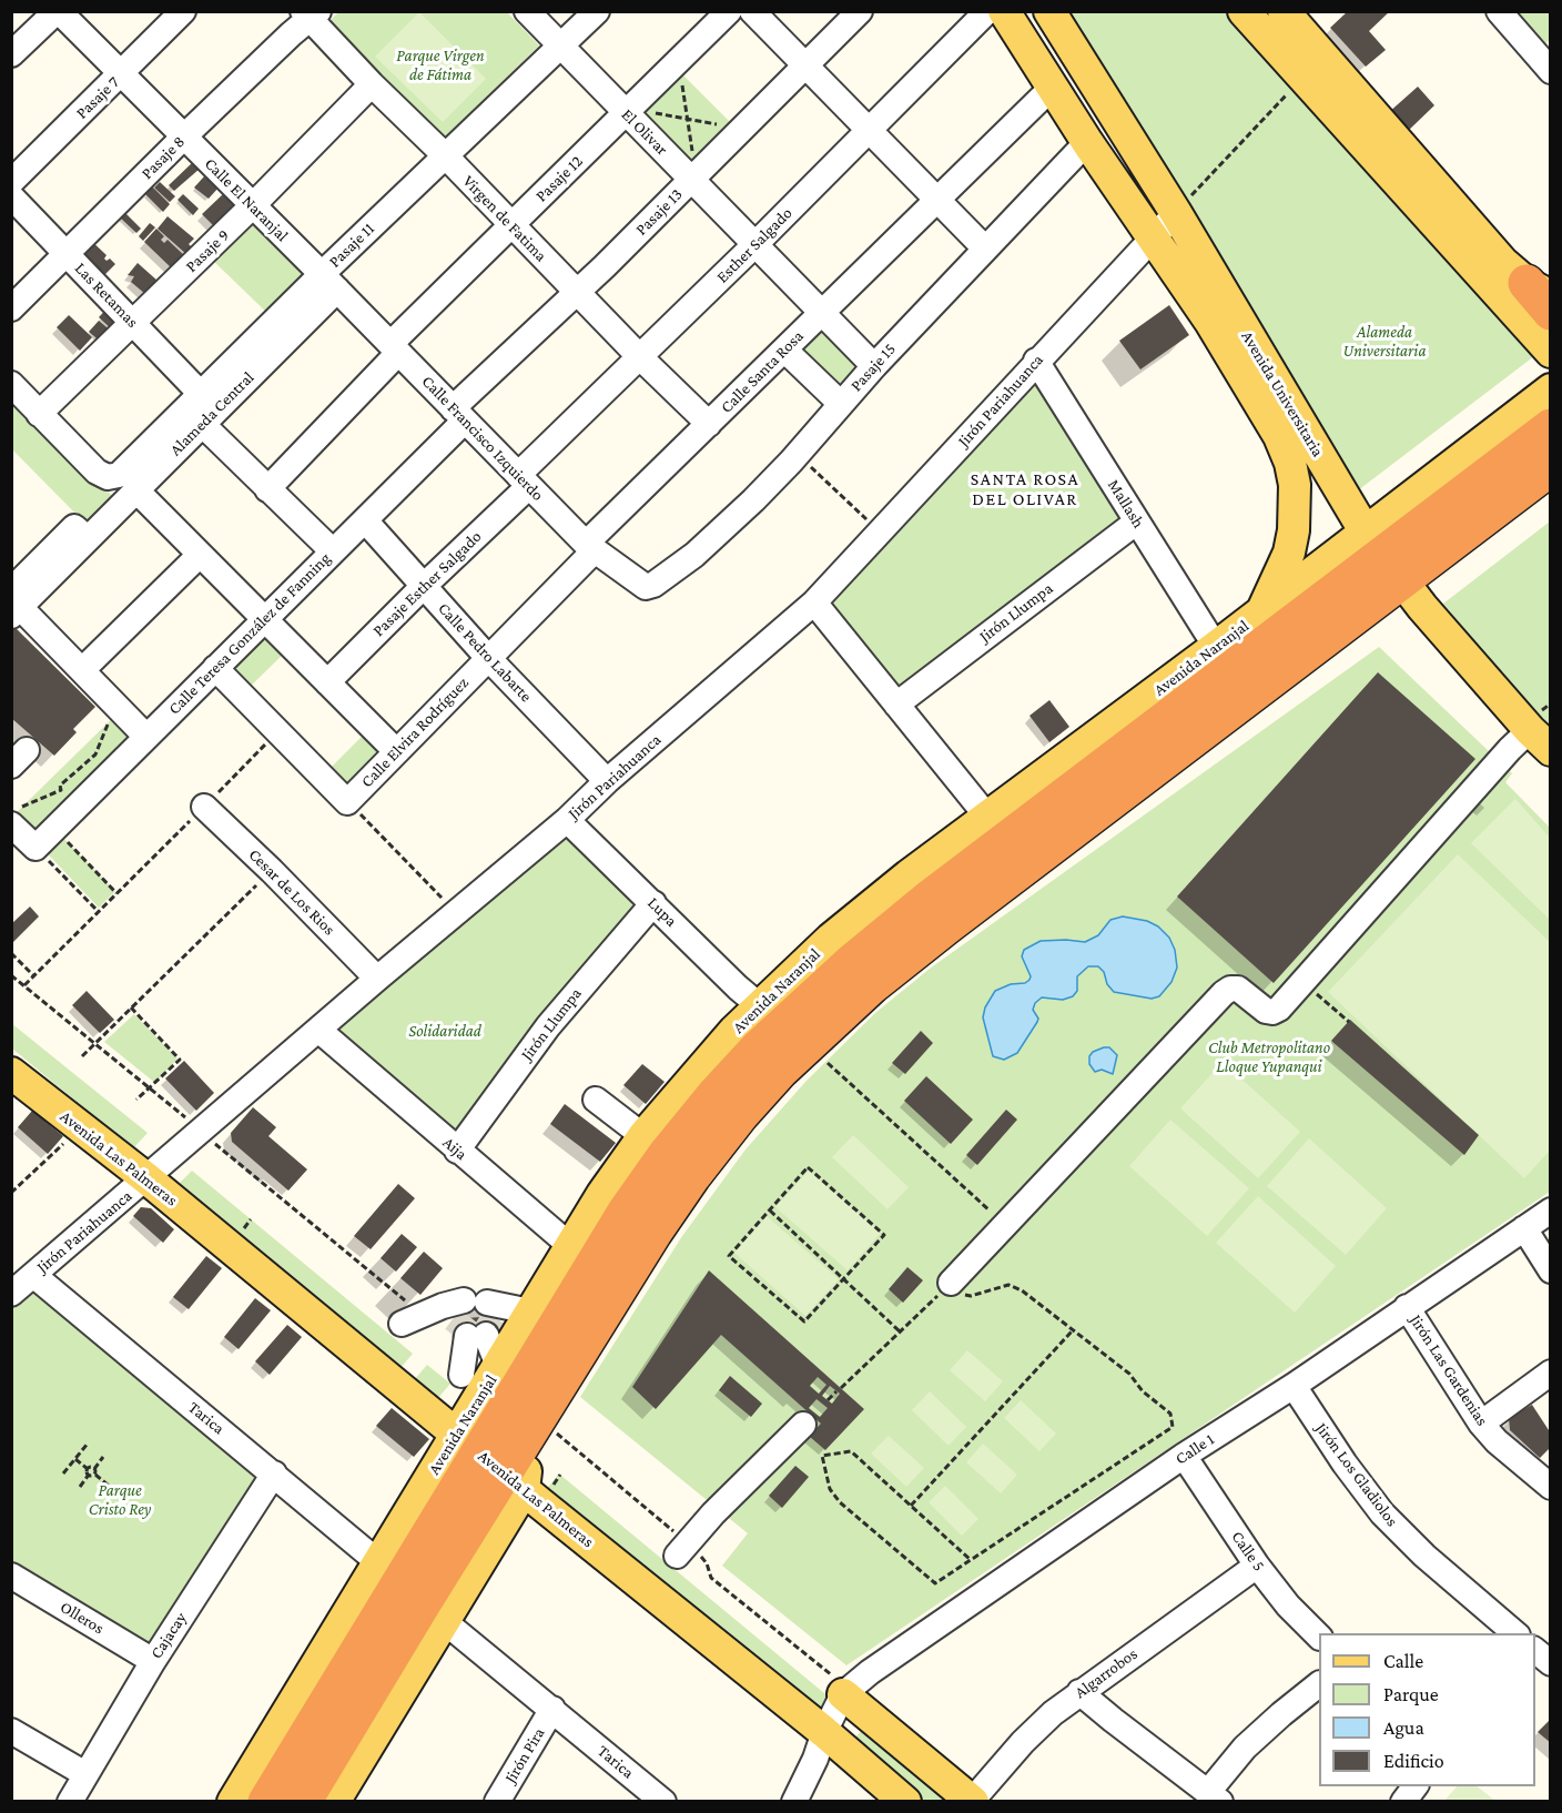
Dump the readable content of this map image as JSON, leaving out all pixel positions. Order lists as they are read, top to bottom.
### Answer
{
  "streets": {
    "highway": ["Avenida Naranjal"],
    "main road": ["Avenida Universitaria", "Avenida Las Palmeras"],
    "street": [
      "Pasaje 7",
      "El Olivar",
      "Pasaje 8",
      "Pasaje 12",
      "Calle El Naranjal",
      "Pasaje 13",
      "Virgen de Fatima",
      "Pasaje 11",
      "Esther Salgado",
      "Pasaje 9",
      "Las Retamas",
      "Pasaje 15",
      "Calle Santa Rosa",
      "Jirón Pariahuanca",
      "Alameda Central",
      "Calle Francisco Izquierdo",
      "Mallash",
      "Pasaje Esther Salgado",
      "Jirón Llumpa",
      "Calle Teresa González de Fanning",
      "Calle Pedro Labarte",
      "Calle Elvira Rodríguez",
      "Cesar de Los Rios",
      "Lupa",
      "Aija",
      "Jirón Las Gardenias",
      "Tarica",
      "Calle 1",
      "Jirón Los Gladiolos",
      "Calle 5",
      "Olleros",
      "Cajacay",
      "Algarrobos",
      "Jirón Pira"
    ]
  },
  "crossings": [
    ["Pasaje 7", "Calle El Naranjal"],
    ["El Olivar", "Pasaje 12"],
    ["El Olivar", "Pasaje 13"],
    ["El Olivar", "Pasaje 11"],
    ["El Olivar", "Esther Salgado"],
    ["El Olivar", "Pasaje 15"],
    ["El Olivar", "Calle Santa Rosa"],
    ["Pasaje 8", "Calle El Naranjal"],
    ["Pasaje 8", "Virgen de Fatima"],
    ["Pasaje 8", "Las Retamas"],
    ["Pasaje 12", "Virgen de Fatima"],
    ["Pasaje 12", "Calle Francisco Izquierdo"],
    ["Calle El Naranjal", "Pasaje 11"],
    ["Calle El Naranjal", "Pasaje 9"],
    ["Calle El Naranjal", "Alameda Central"],
    ["Calle El Naranjal", "Calle Francisco Izquierdo"],
    ["Pasaje 13", "Virgen de Fatima"],
    ["Pasaje 13", "Calle Francisco Izquierdo"],
    ["Pasaje 13", "Calle Teresa González de Fanning"],
    ["Virgen de Fatima", "Pasaje 11"],
    ["Virgen de Fatima", "Esther Salgado"],
    ["Virgen de Fatima", "Pasaje 9"],
    ["Virgen de Fatima", "Calle Santa Rosa"],
    ["Pasaje 11", "Pasaje 9"],
    ["Pasaje 11", "Las Retamas"],
    ["Pasaje 11", "Alameda Central"],
    ["Pasaje 11", "Calle Francisco Izquierdo"],
    ["Esther Salgado", "Calle Francisco Izquierdo"],
    ["Esther Salgado", "Pasaje Esther Salgado"],
    ["Pasaje 9", "Las Retamas"],
    ["Pasaje 15", "Avenida Universitaria"],
    ["Pasaje 15", "Calle Francisco Izquierdo"],
    ["Calle Santa Rosa", "Avenida Universitaria"],
    ["Calle Santa Rosa", "Calle Francisco Izquierdo"],
    ["Calle Santa Rosa", "Calle Elvira Rodríguez"],
    ["Avenida Universitaria", "Jirón Pariahuanca"],
    ["Avenida Universitaria", "Avenida Naranjal"],
    ["Jirón Pariahuanca", "Mallash"],
    ["Jirón Pariahuanca", "Calle Pedro Labarte"],
    ["Jirón Pariahuanca", "Cesar de Los Rios"],
    ["Jirón Pariahuanca", "Lupa"],
    ["Jirón Pariahuanca", "Aija"],
    ["Jirón Pariahuanca", "Avenida Las Palmeras"],
    ["Jirón Pariahuanca", "Tarica"],
    ["Alameda Central", "Calle Francisco Izquierdo"],
    ["Calle Francisco Izquierdo", "Pasaje Esther Salgado"],
    ["Calle Francisco Izquierdo", "Calle Teresa González de Fanning"],
    ["Calle Francisco Izquierdo", "Calle Elvira Rodríguez"],
    ["Mallash", "Jirón Llumpa"],
    ["Mallash", "Avenida Naranjal"],
    ["Pasaje Esther Salgado", "Calle Pedro Labarte"],
    ["Jirón Llumpa", "Lupa"],
    ["Jirón Llumpa", "Aija"],
    ["Calle Teresa González de Fanning", "Calle Pedro Labarte"],
    ["Calle Pedro Labarte", "Calle Elvira Rodríguez"],
    ["Avenida Naranjal", "Lupa"],
    ["Avenida Naranjal", "Aija"],
    ["Avenida Naranjal", "Avenida Las Palmeras"],
    ["Avenida Naranjal", "Tarica"],
    ["Jirón Las Gardenias", "Calle 1"],
    ["Tarica", "Cajacay"],
    ["Tarica", "Jirón Pira"],
    ["Calle 1", "Jirón Los Gladiolos"],
    ["Calle 1", "Calle 5"],
    ["Calle 5", "Algarrobos"],
    ["Olleros", "Cajacay"]
  ],
  "districts": ["SANTA ROSA DEL OLIVAR"],
  "parks": [
    "Parque Virgen de Fátima",
    "Alameda Universitaria",
    "Solidaridad",
    "Club Metropolitano Lloque Yupanqui",
    "Parque Cristo Rey"
  ],
  "legend": [
    "Calle",
    "Parque",
    "Agua",
    "Edificio"
  ]
}
